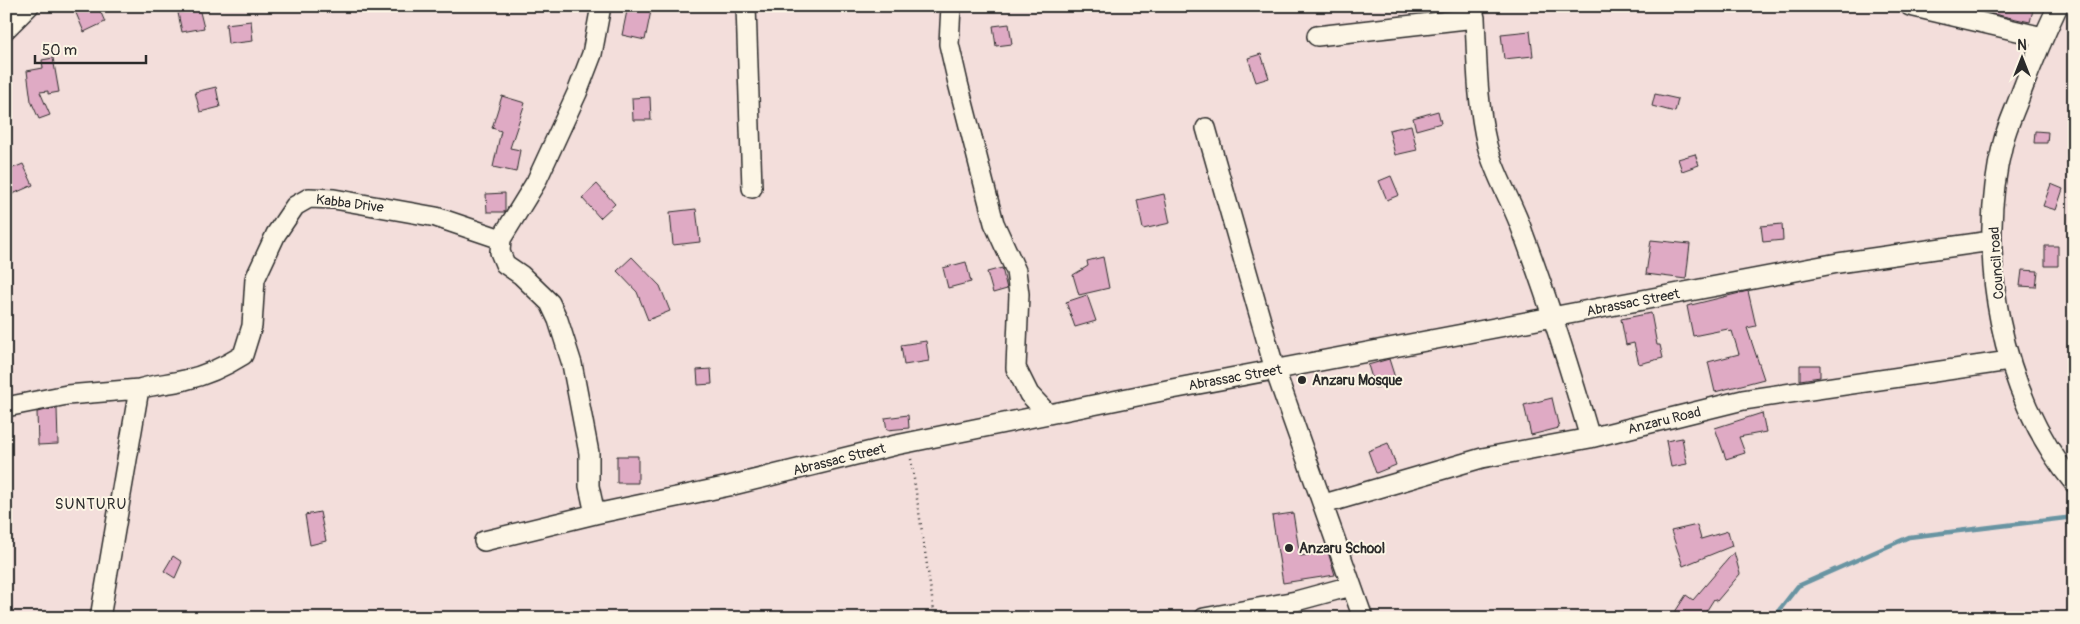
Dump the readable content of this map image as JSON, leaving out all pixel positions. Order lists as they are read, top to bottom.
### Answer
{
  "streets": {
    "street": [
      "Kabba Drive",
      "Council road",
      "Abrassac Street",
      "Anzaru Road"
    ]
  },
  "crossings": [
    ["Council road", "Abrassac Street"],
    ["Council road", "Anzaru Road"]
  ],
  "districts": ["SUNTURU"],
  "places": ["Anzaru Mosque", "Anzaru School"],
  "scale_bar": "50 m",
  "north": "top"
}
